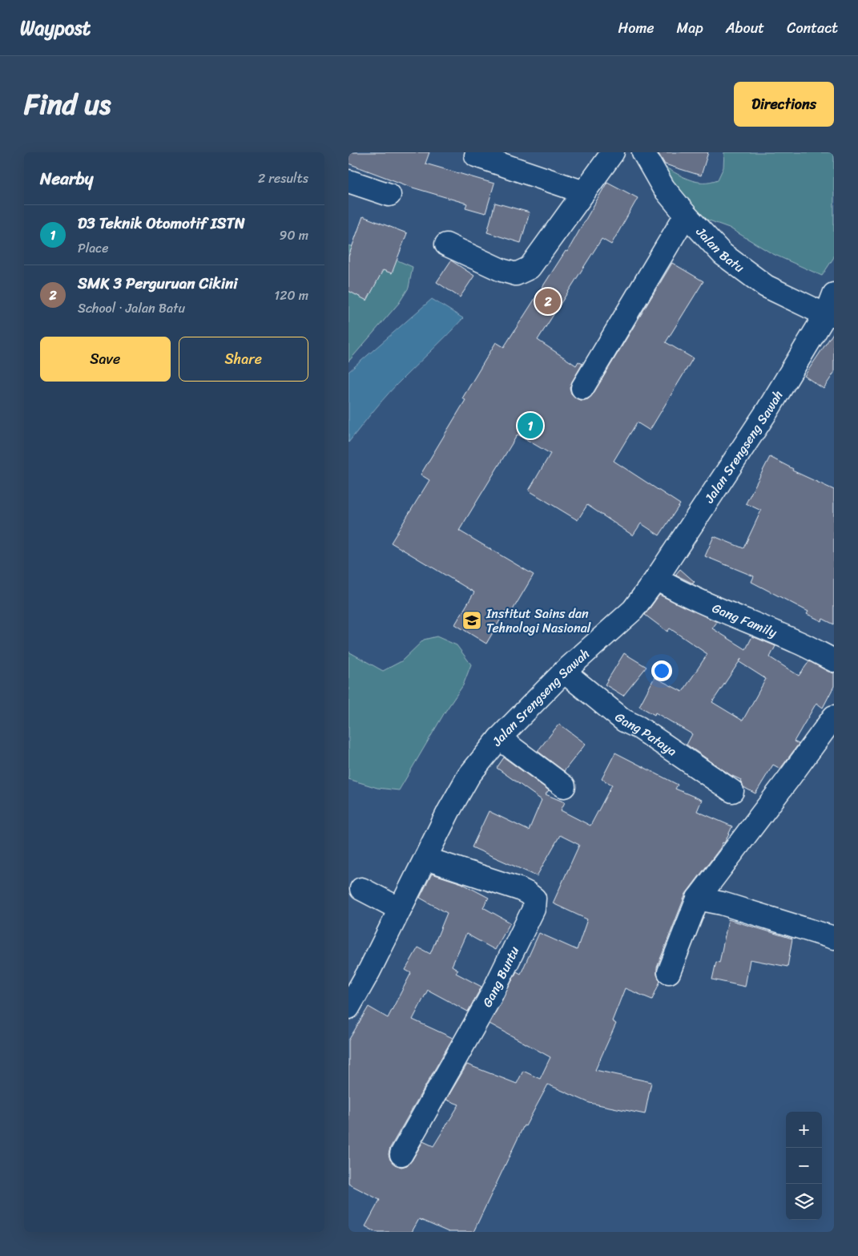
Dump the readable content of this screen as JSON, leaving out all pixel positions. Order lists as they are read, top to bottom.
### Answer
{
  "streets": {
    "street": [
      "Jalan Batu",
      "Jalan Srengseng Sawah",
      "Gang Family",
      "Gang Pataya",
      "Gang Buntu"
    ]
  },
  "crossings": [
    ["Jalan Batu", "Jalan Srengseng Sawah"],
    ["Jalan Srengseng Sawah", "Gang Family"],
    ["Jalan Srengseng Sawah", "Gang Pataya"],
    ["Jalan Srengseng Sawah", "Gang Buntu"]
  ],
  "places": {
    "school or university": ["Institut Sains dan Tehnologi Nasional"]
  },
  "page": {
    "header": "Waypost",
    "nav": [
      "Home",
      "Map",
      "About",
      "Contact"
    ],
    "title": "Find us",
    "buttons": [
      "Directions",
      ["Save", "Share"]
    ],
    "heading": ["Nearby", "2 results"],
    "list": [
      {
        "mark": "1",
        "name": "D3 Teknik Otomotif ISTN",
        "note": "Place",
        "value": "90 m"
      },
      {
        "mark": "2",
        "name": "SMK 3 Perguruan Cikini",
        "note": "School · Jalan Batu",
        "value": "120 m"
      }
    ],
    "pins": ["2", "1"],
    "map_buttons": ["+", "−"]
  }
}
